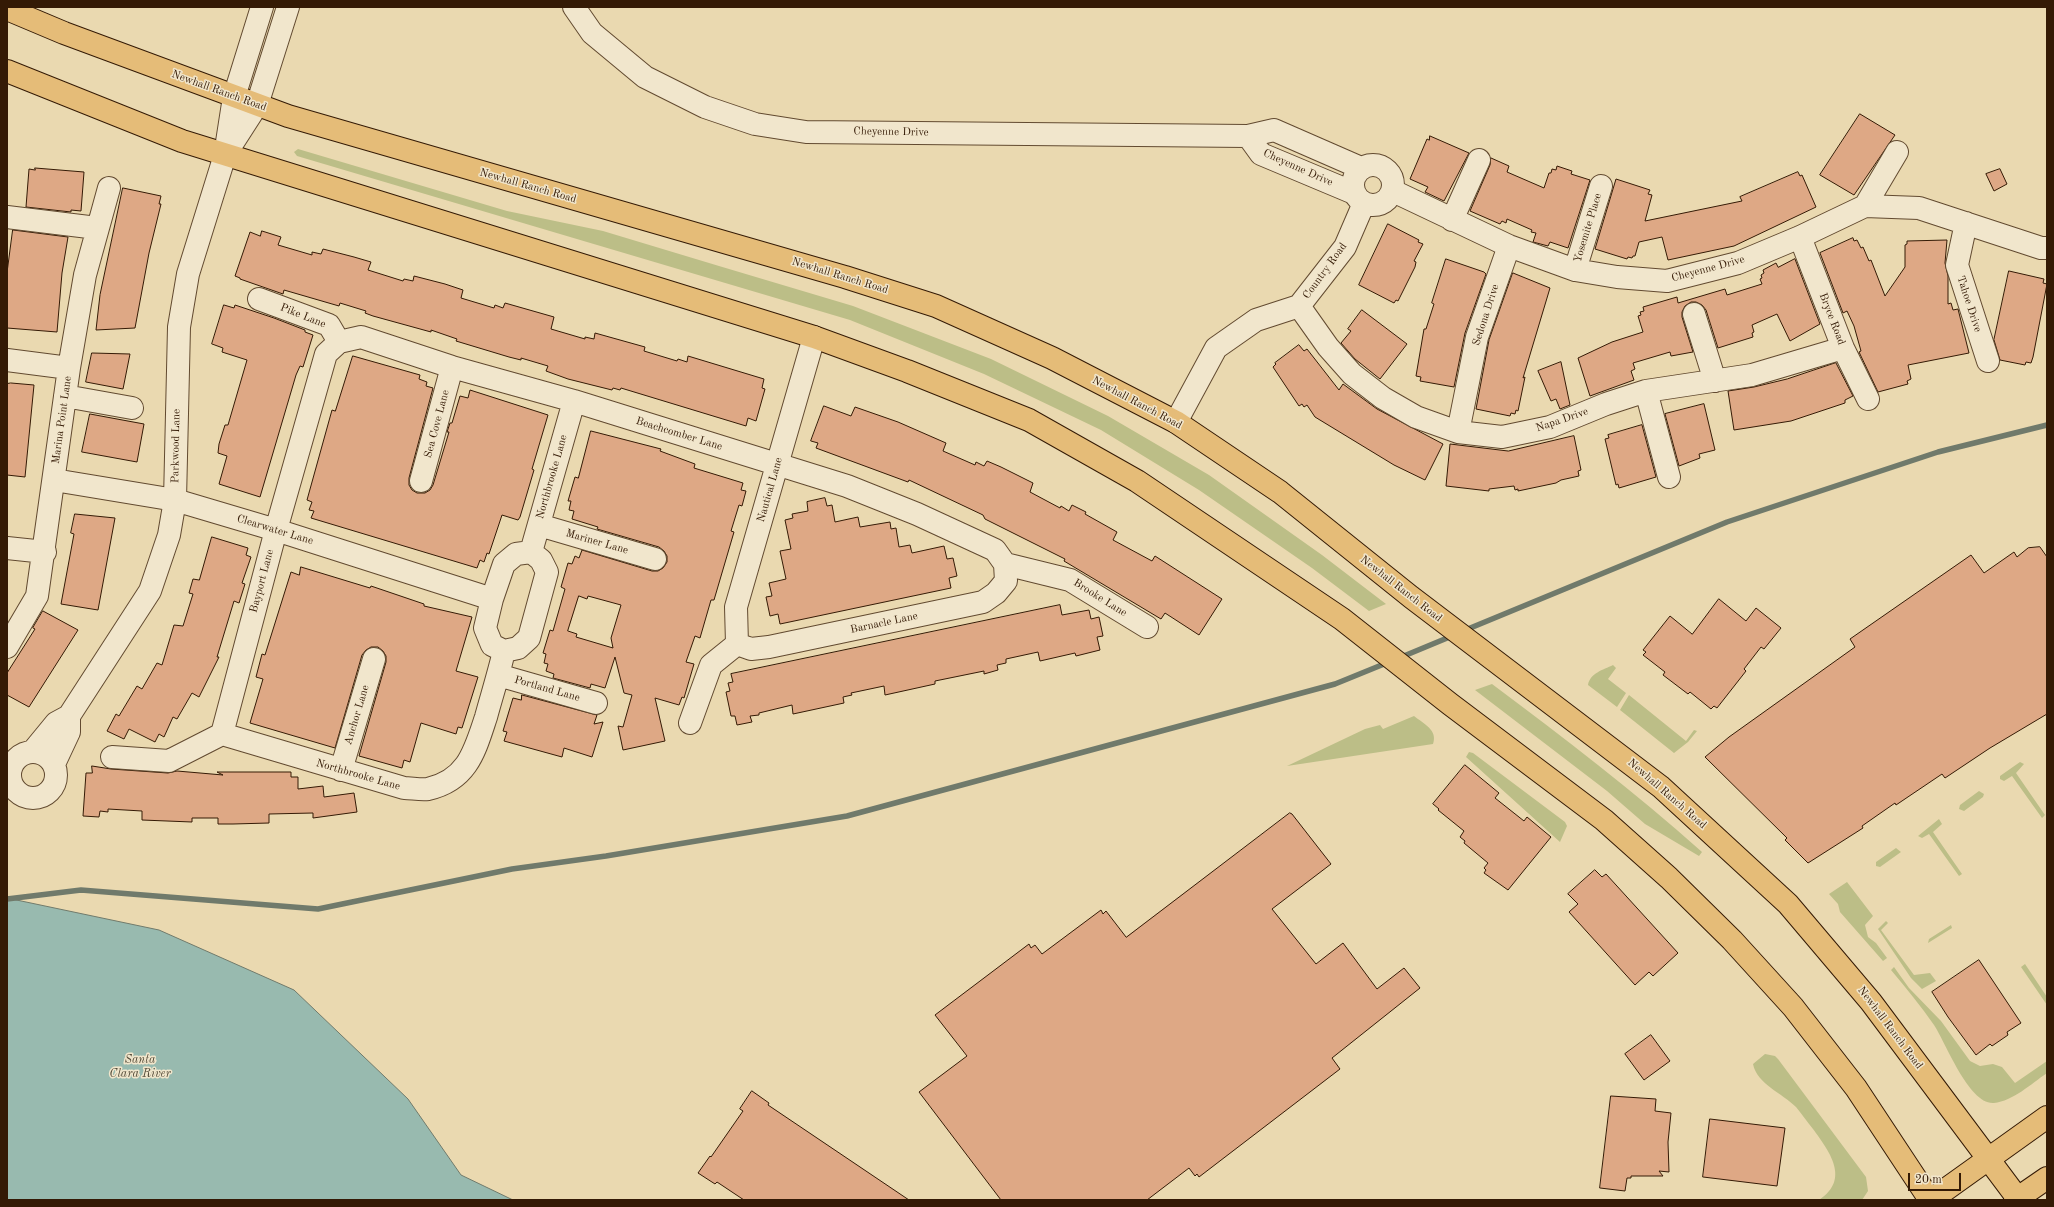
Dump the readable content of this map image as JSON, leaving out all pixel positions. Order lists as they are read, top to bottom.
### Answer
{
  "streets": {
    "main road": ["Newhall Ranch Road"],
    "street": [
      "Cheyenne Drive",
      "Yosemite Place",
      "Country Road",
      "Tahoe Drive",
      "Sedona Drive",
      "Pike Lane",
      "Bryce Road",
      "Marina Point Lane",
      "Napa Drive",
      "Sea Cove Lane",
      "Beachcomber Lane",
      "Parkwood Lane",
      "Northbrooke Lane",
      "Nautical Lane",
      "Clearwater Lane",
      "Mariner Lane",
      "Bayport Lane",
      "Brooke Lane",
      "Barnacle Lane",
      "Portland Lane",
      "Anchor Lane"
    ]
  },
  "crossings": [
    ["Newhall Ranch Road", "Country Road"],
    ["Cheyenne Drive", "Yosemite Place"],
    ["Cheyenne Drive", "Country Road"],
    ["Cheyenne Drive", "Tahoe Drive"],
    ["Cheyenne Drive", "Sedona Drive"],
    ["Cheyenne Drive", "Bryce Road"],
    ["Country Road", "Napa Drive"],
    ["Sedona Drive", "Napa Drive"],
    ["Pike Lane", "Beachcomber Lane"],
    ["Pike Lane", "Bayport Lane"],
    ["Bryce Road", "Napa Drive"],
    ["Marina Point Lane", "Clearwater Lane"],
    ["Sea Cove Lane", "Beachcomber Lane"],
    ["Beachcomber Lane", "Northbrooke Lane"],
    ["Beachcomber Lane", "Nautical Lane"],
    ["Beachcomber Lane", "Bayport Lane"],
    ["Beachcomber Lane", "Brooke Lane"],
    ["Beachcomber Lane", "Barnacle Lane"],
    ["Parkwood Lane", "Clearwater Lane"],
    ["Northbrooke Lane", "Mariner Lane"],
    ["Northbrooke Lane", "Bayport Lane"],
    ["Northbrooke Lane", "Portland Lane"],
    ["Northbrooke Lane", "Anchor Lane"],
    ["Nautical Lane", "Barnacle Lane"],
    ["Clearwater Lane", "Bayport Lane"],
    ["Brooke Lane", "Barnacle Lane"]
  ],
  "water": ["Santa Clara River"],
  "scale_bar": "20 m"
}
